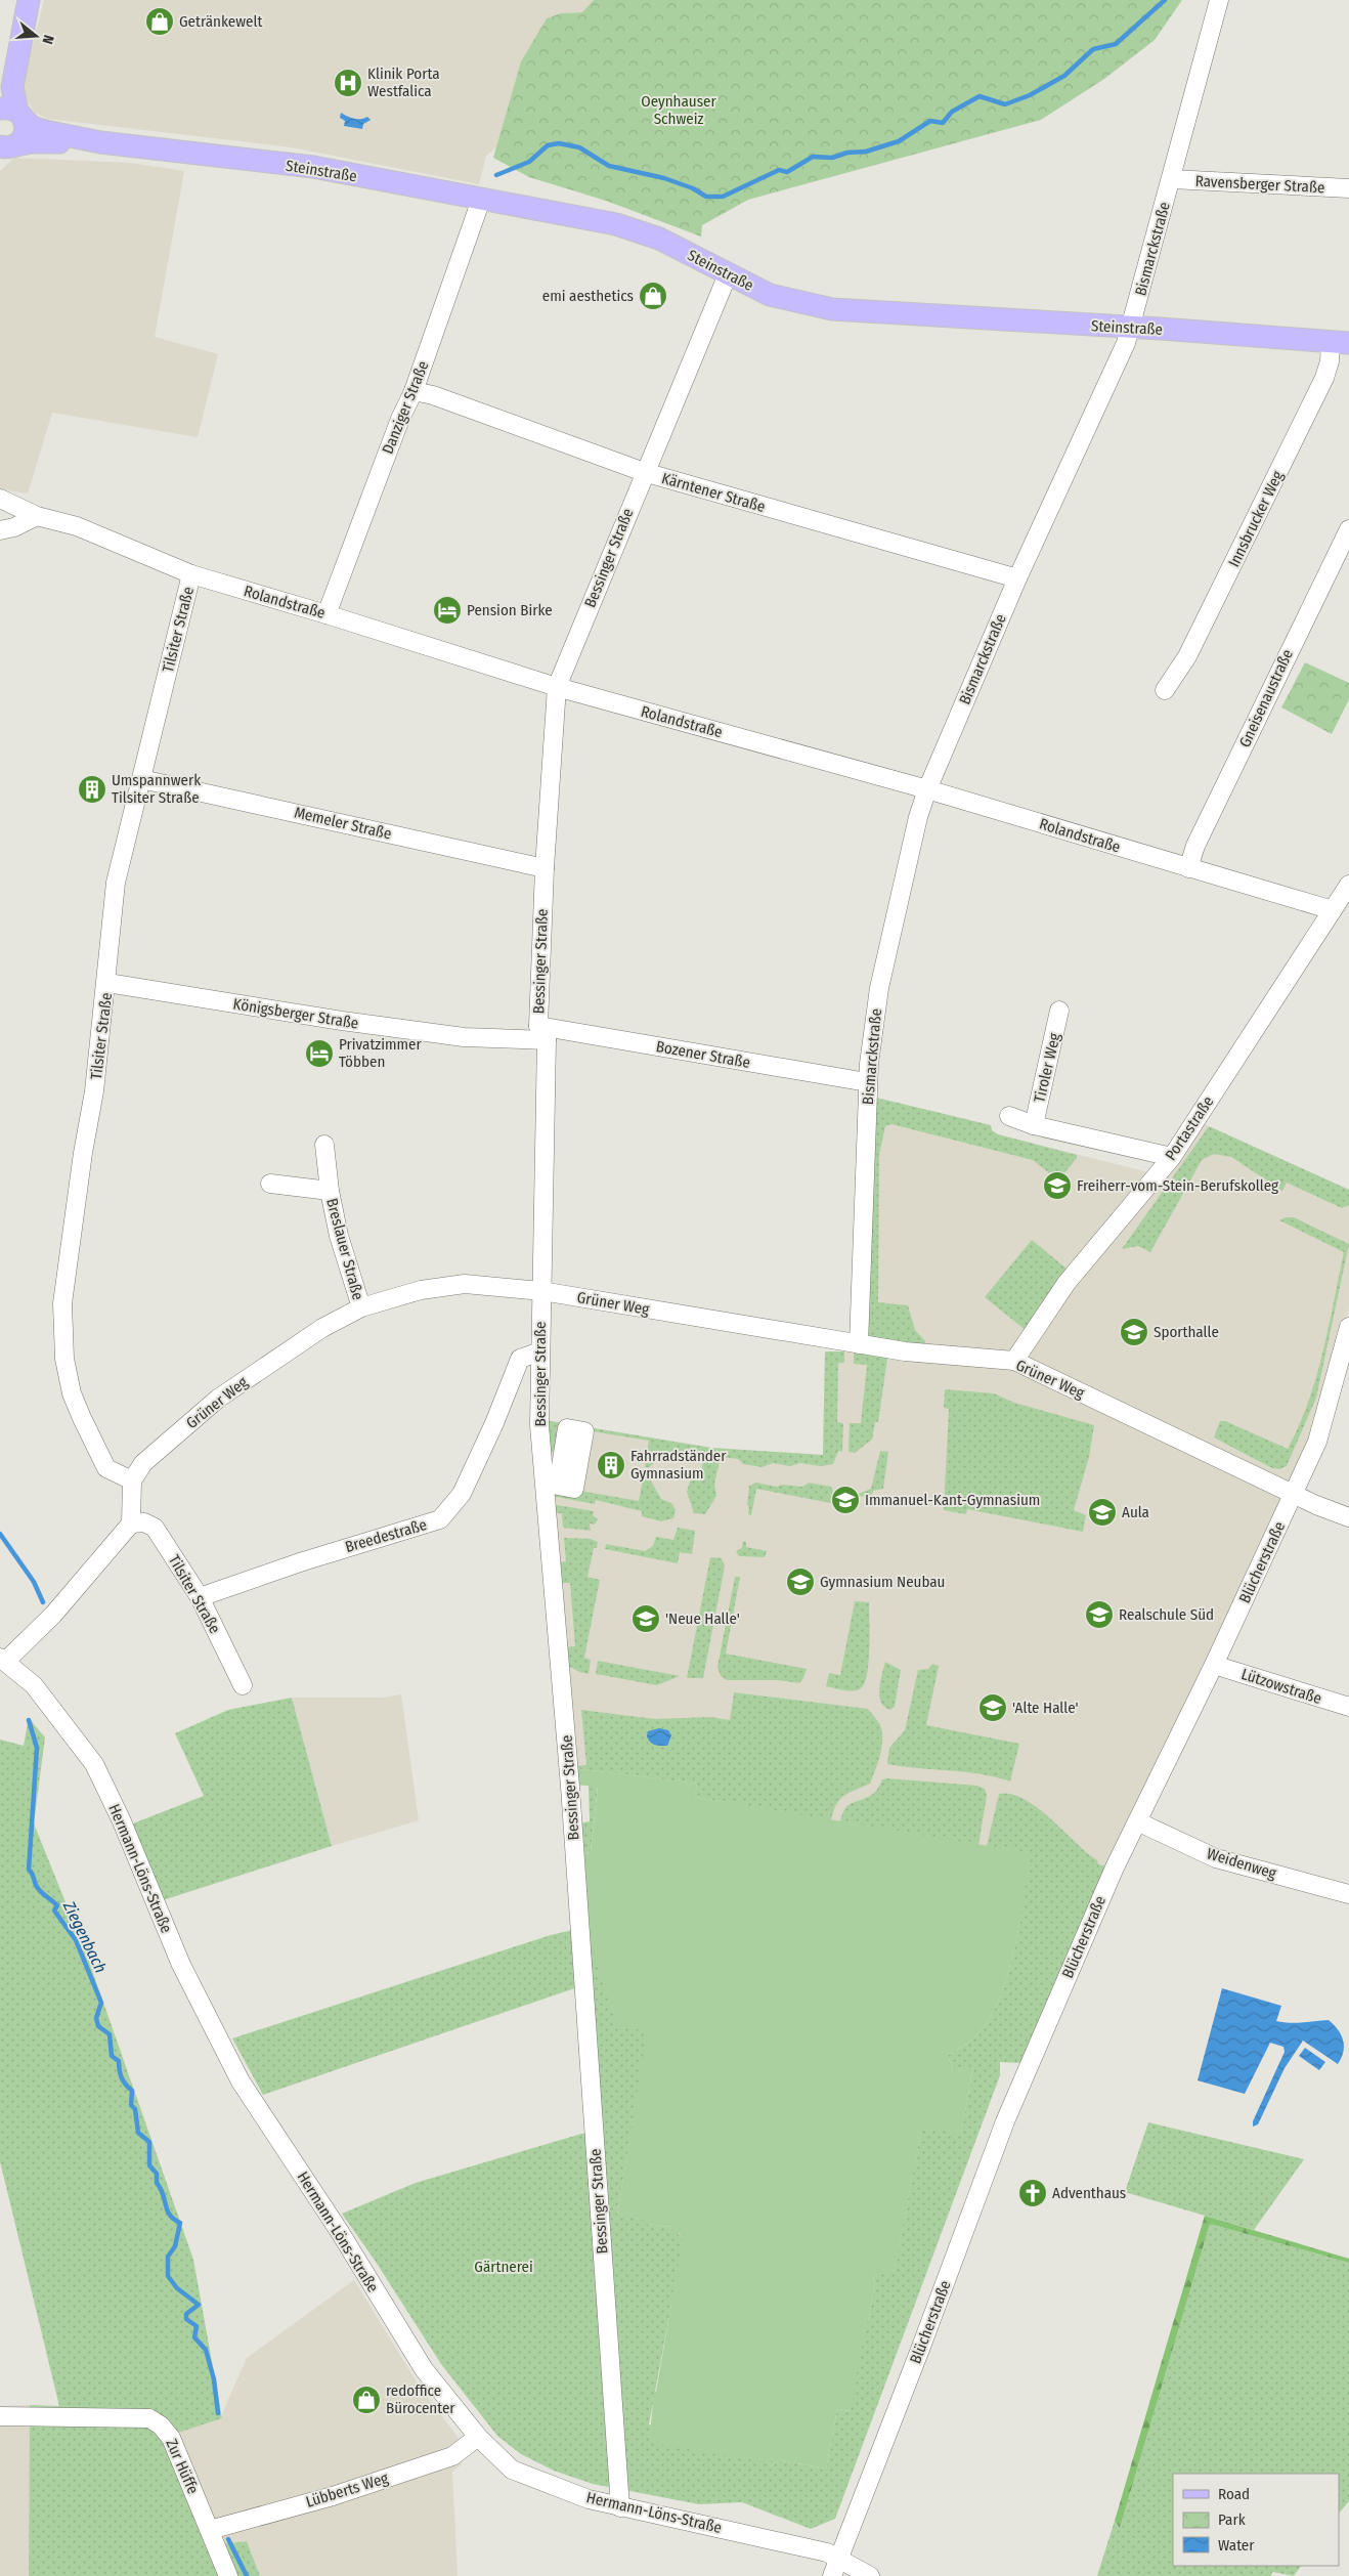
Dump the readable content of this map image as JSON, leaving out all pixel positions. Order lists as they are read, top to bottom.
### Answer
{
  "streets": {
    "main road": ["Steinstraße"],
    "street": [
      "Ravensberger Straße",
      "Bismarckstraße",
      "Danziger Straße",
      "Kärntener Straße",
      "Innsbrucker Weg",
      "Bessinger Straße",
      "Rolandstraße",
      "Tilsiter Straße",
      "Gneisenaustraße",
      "Memeler Straße",
      "Königsberger Straße",
      "Bozener Straße",
      "Tiroler Weg",
      "Portastraße",
      "Breslauer Straße",
      "Grüner Weg",
      "Breedestraße",
      "Blücherstraße",
      "Lützowstraße",
      "Weidenweg",
      "Hermann-Löns-Straße",
      "Zur Hüffe",
      "Lübberts Weg"
    ]
  },
  "crossings": [
    ["Steinstraße", "Bismarckstraße"],
    ["Steinstraße", "Danziger Straße"],
    ["Steinstraße", "Innsbrucker Weg"],
    ["Steinstraße", "Bessinger Straße"],
    ["Ravensberger Straße", "Bismarckstraße"],
    ["Bismarckstraße", "Kärntener Straße"],
    ["Bismarckstraße", "Rolandstraße"],
    ["Bismarckstraße", "Bozener Straße"],
    ["Bismarckstraße", "Grüner Weg"],
    ["Danziger Straße", "Kärntener Straße"],
    ["Danziger Straße", "Rolandstraße"],
    ["Kärntener Straße", "Bessinger Straße"],
    ["Bessinger Straße", "Rolandstraße"],
    ["Bessinger Straße", "Memeler Straße"],
    ["Bessinger Straße", "Königsberger Straße"],
    ["Bessinger Straße", "Bozener Straße"],
    ["Bessinger Straße", "Grüner Weg"],
    ["Bessinger Straße", "Breedestraße"],
    ["Bessinger Straße", "Hermann-Löns-Straße"],
    ["Rolandstraße", "Tilsiter Straße"],
    ["Rolandstraße", "Gneisenaustraße"],
    ["Rolandstraße", "Portastraße"],
    ["Tilsiter Straße", "Memeler Straße"],
    ["Tilsiter Straße", "Königsberger Straße"],
    ["Tilsiter Straße", "Grüner Weg"],
    ["Tilsiter Straße", "Breedestraße"],
    ["Königsberger Straße", "Bozener Straße"],
    ["Portastraße", "Grüner Weg"],
    ["Breslauer Straße", "Grüner Weg"],
    ["Grüner Weg", "Blücherstraße"],
    ["Blücherstraße", "Lützowstraße"],
    ["Blücherstraße", "Weidenweg"],
    ["Blücherstraße", "Hermann-Löns-Straße"],
    ["Hermann-Löns-Straße", "Lübberts Weg"],
    ["Zur Hüffe", "Lübberts Weg"]
  ],
  "water": ["Ziegenbach"],
  "parks": ["Oeynhauser Schweiz", "Gärtnerei"],
  "places": {
    "shop": ["Getränkewelt", "emi aesthetics", "redoffice Bürocenter"],
    "hospital": ["Klinik Porta Westfalica"],
    "hotel": ["Pension Birke", "Privatzimmer Többen"],
    "building": ["Umspannwerk Tilsiter Straße", "Fahrradständer Gymnasium"],
    "school or university": [
      "Freiherr-vom-Stein-Berufskolleg",
      "Sporthalle",
      "Immanuel-Kant-Gymnasium",
      "Aula",
      "Gymnasium Neubau",
      "Realschule Süd",
      "'Neue Halle'",
      "'Alte Halle'"
    ],
    "church": ["Adventhaus"]
  },
  "legend": ["Road", "Park", "Water"],
  "north": "right"
}
